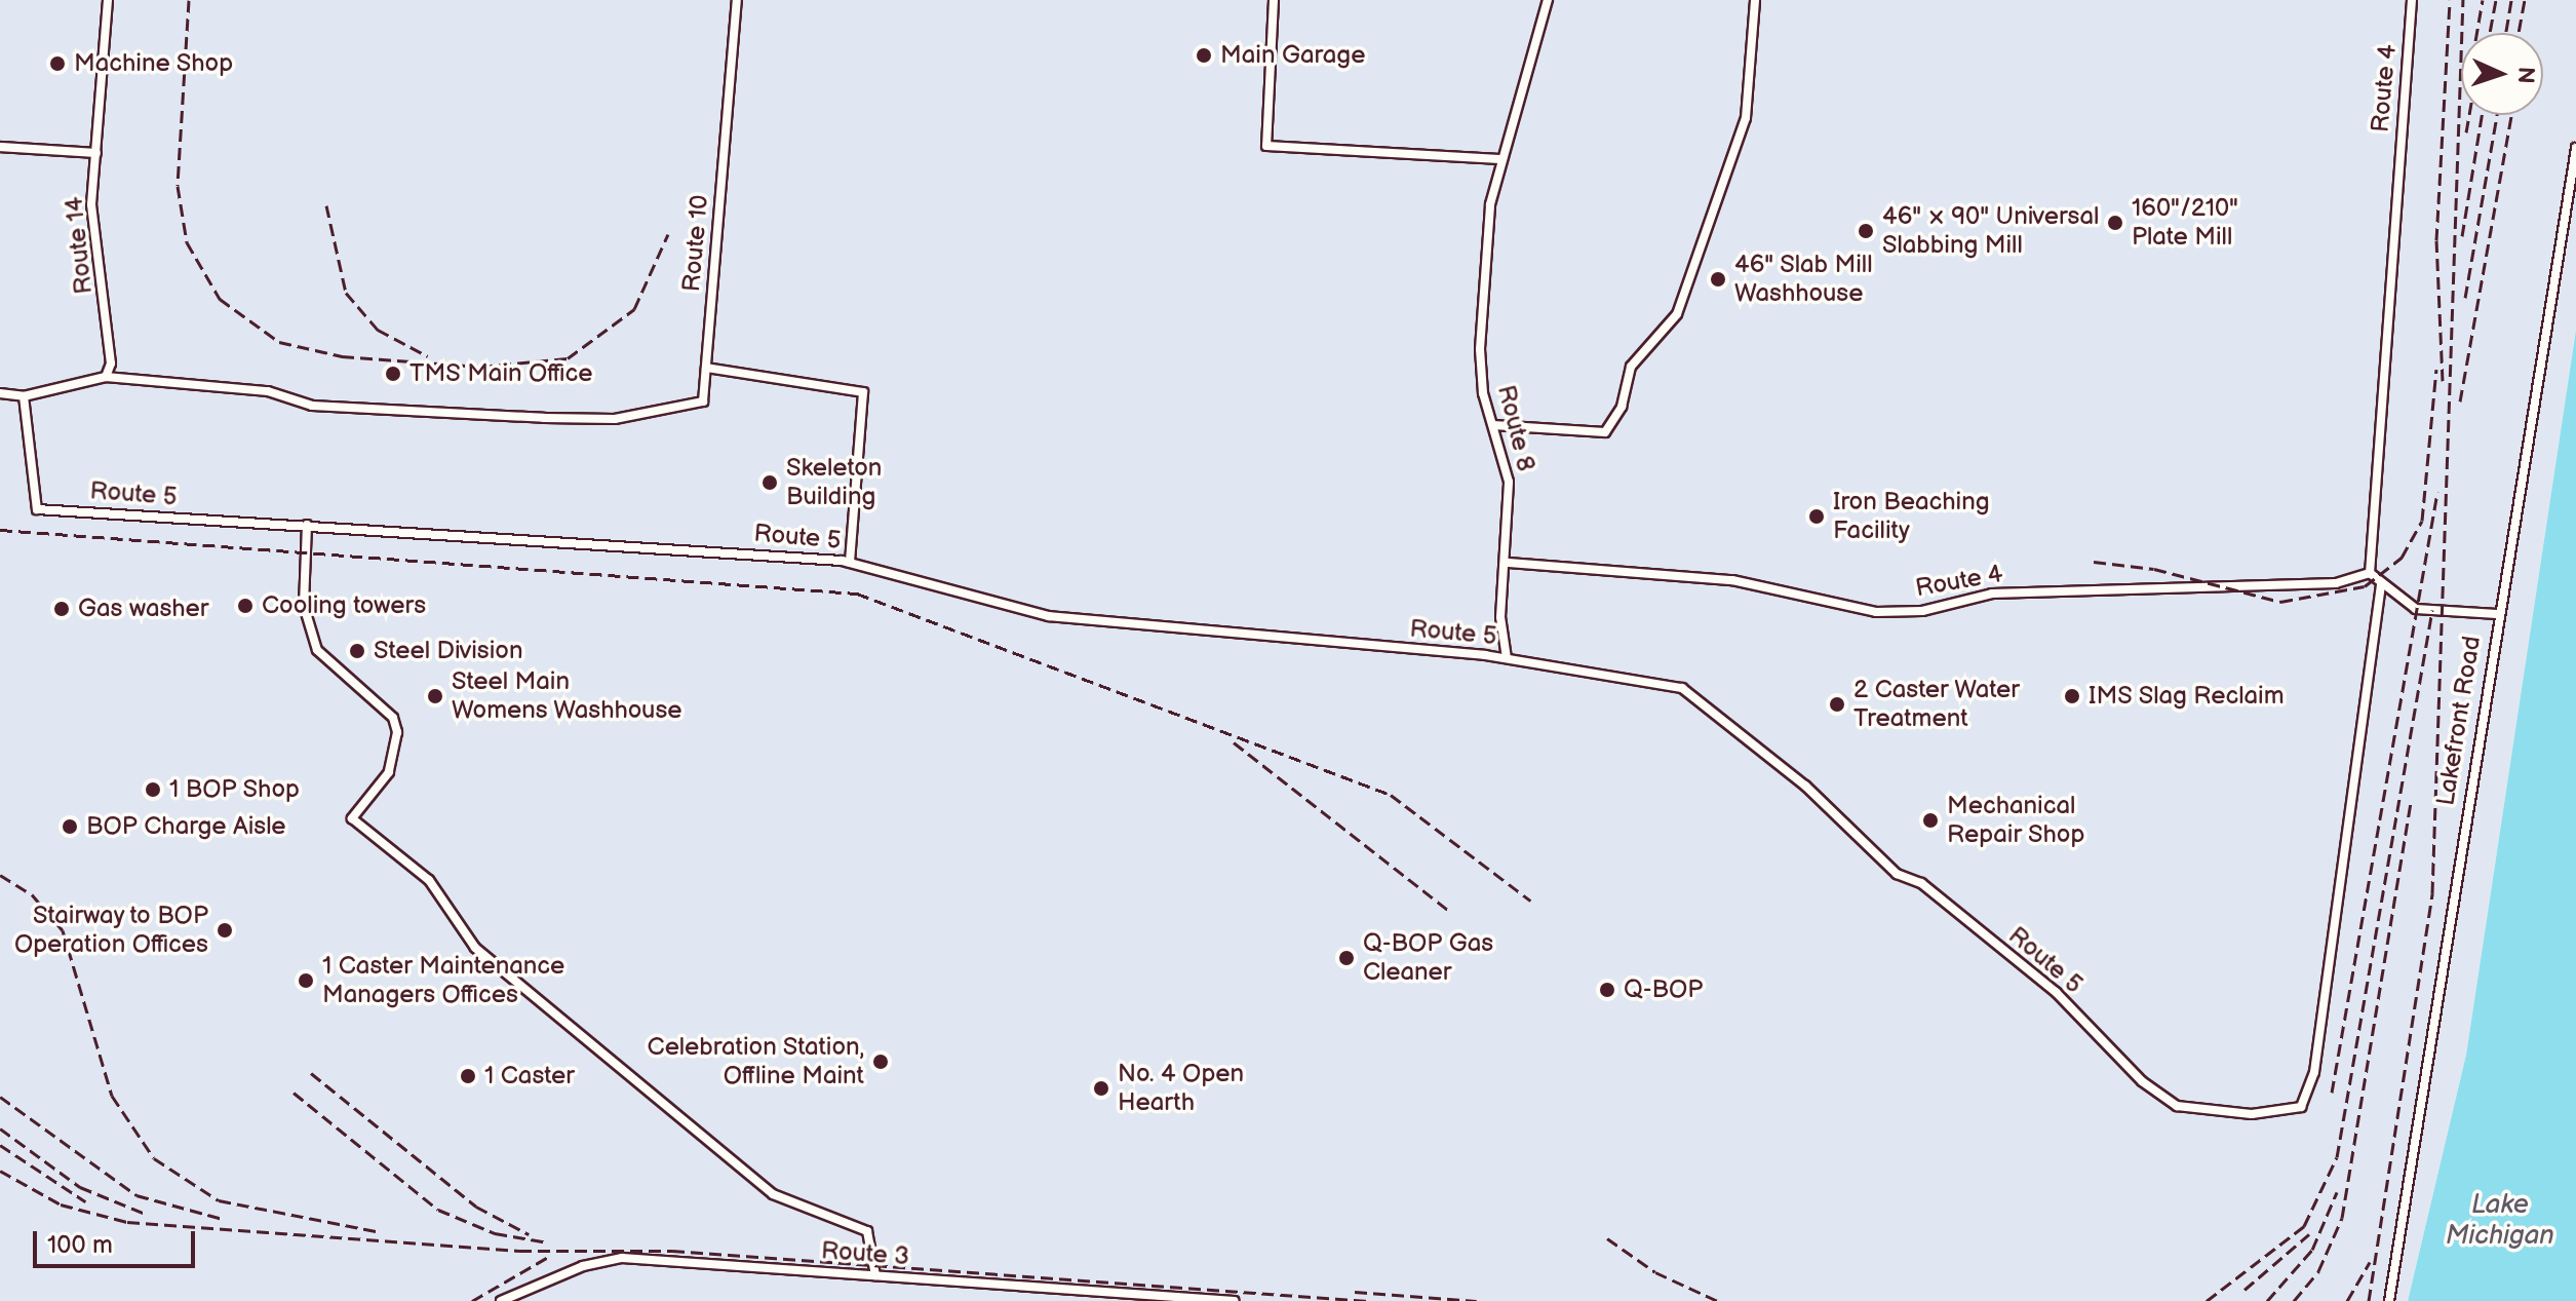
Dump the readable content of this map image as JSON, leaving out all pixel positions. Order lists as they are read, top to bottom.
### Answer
{
  "streets": {
    "street": [
      "Route 4",
      "Route 10",
      "Route 14",
      "Route 8",
      "Route 5",
      "Lakefront Road",
      "Route 3"
    ]
  },
  "crossings": [
    ["Route 4", "Route 8"],
    ["Route 10", "Route 14"],
    ["Route 8", "Route 5"]
  ],
  "water": ["Lake Michigan"],
  "places": [
    "Main Garage",
    "Machine Shop",
    "160\"/210\" Plate Mill",
    "46\" × 90\" Universal Slabbing Mill",
    "46\" Slab Mill Washhouse",
    "TMS Main Office",
    "Skeleton Building",
    "Iron Beaching Facility",
    "Cooling towers",
    "Gas washer",
    "Steel Division",
    "Steel Main Womens Washhouse",
    "IMS Slag Reclaim",
    "2 Caster Water Treatment",
    "1 BOP Shop",
    "Mechanical Repair Shop",
    "BOP Charge Aisle",
    "Stairway to BOP Operation Offices",
    "Q-BOP Gas Cleaner",
    "1 Caster Maintenance Managers Offices",
    "Q-BOP",
    "Celebration Station, Offline Maint",
    "1 Caster",
    "No. 4 Open Hearth"
  ],
  "scale_bar": "100 m",
  "north": "right"
}
